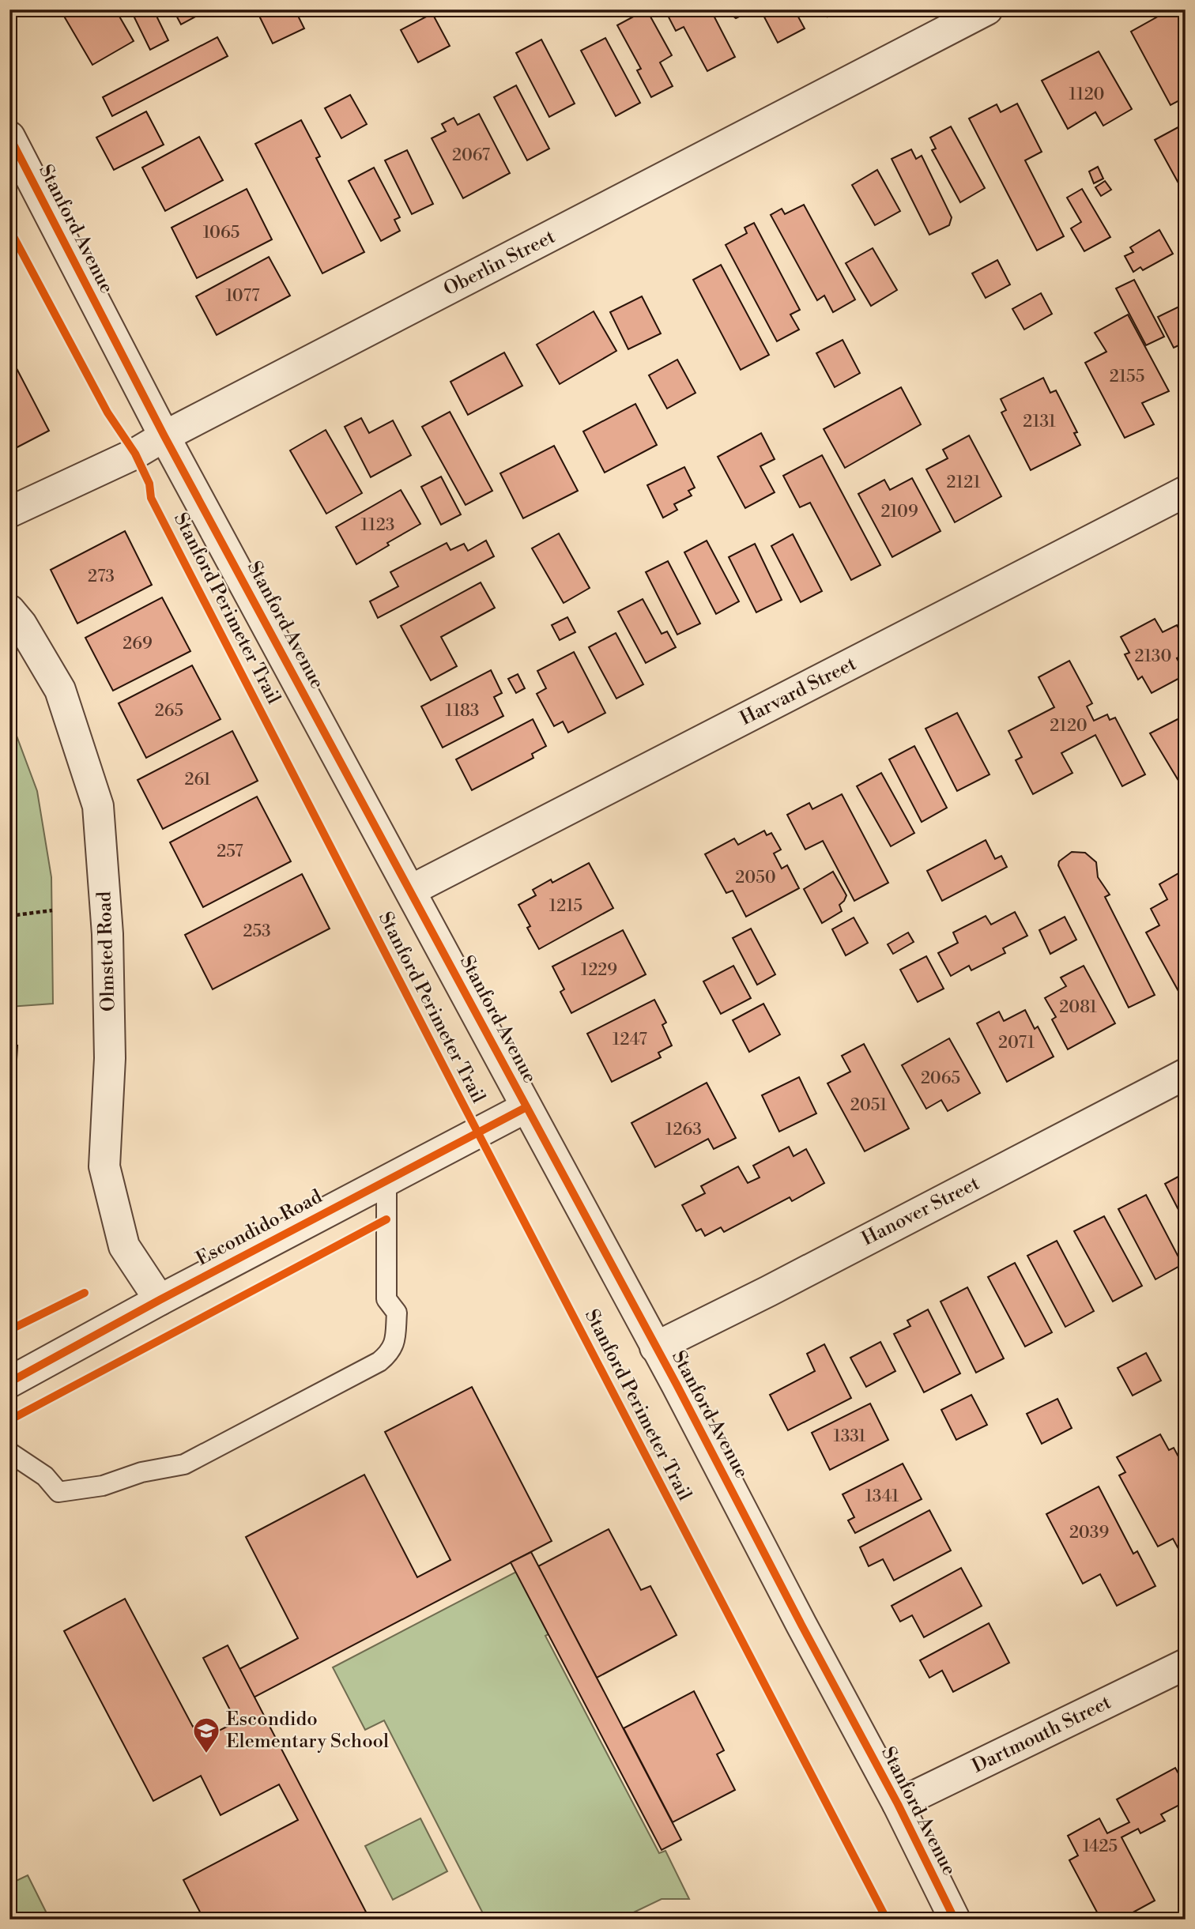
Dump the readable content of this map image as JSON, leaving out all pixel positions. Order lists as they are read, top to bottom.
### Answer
{
  "streets": {
    "street": [
      "Stanford Avenue",
      "Oberlin Street",
      "Harvard Street",
      "Olmsted Road",
      "Hanover Street",
      "Escondido Road",
      "Dartmouth Street"
    ],
    "cycle path": ["Stanford Perimeter Trail"]
  },
  "crossings": [
    ["Stanford Avenue", "Oberlin Street"],
    ["Stanford Avenue", "Harvard Street"],
    ["Stanford Avenue", "Hanover Street"],
    ["Stanford Avenue", "Escondido Road"],
    ["Stanford Avenue", "Dartmouth Street"],
    ["Olmsted Road", "Escondido Road"]
  ],
  "places": {
    "school or university": ["Escondido Elementary School"]
  },
  "house_numbers": [
    "1120",
    "2067",
    "1065",
    "1077",
    "2155",
    "2131",
    "2121",
    "2109",
    "1123",
    "273",
    "269",
    "2130",
    "265",
    "1183",
    "2120",
    "261",
    "257",
    "2050",
    "1215",
    "253",
    "1229",
    "2081",
    "1247",
    "2071",
    "2065",
    "2051",
    "1263",
    "1331",
    "1341",
    "2039",
    "1425"
  ]
}
